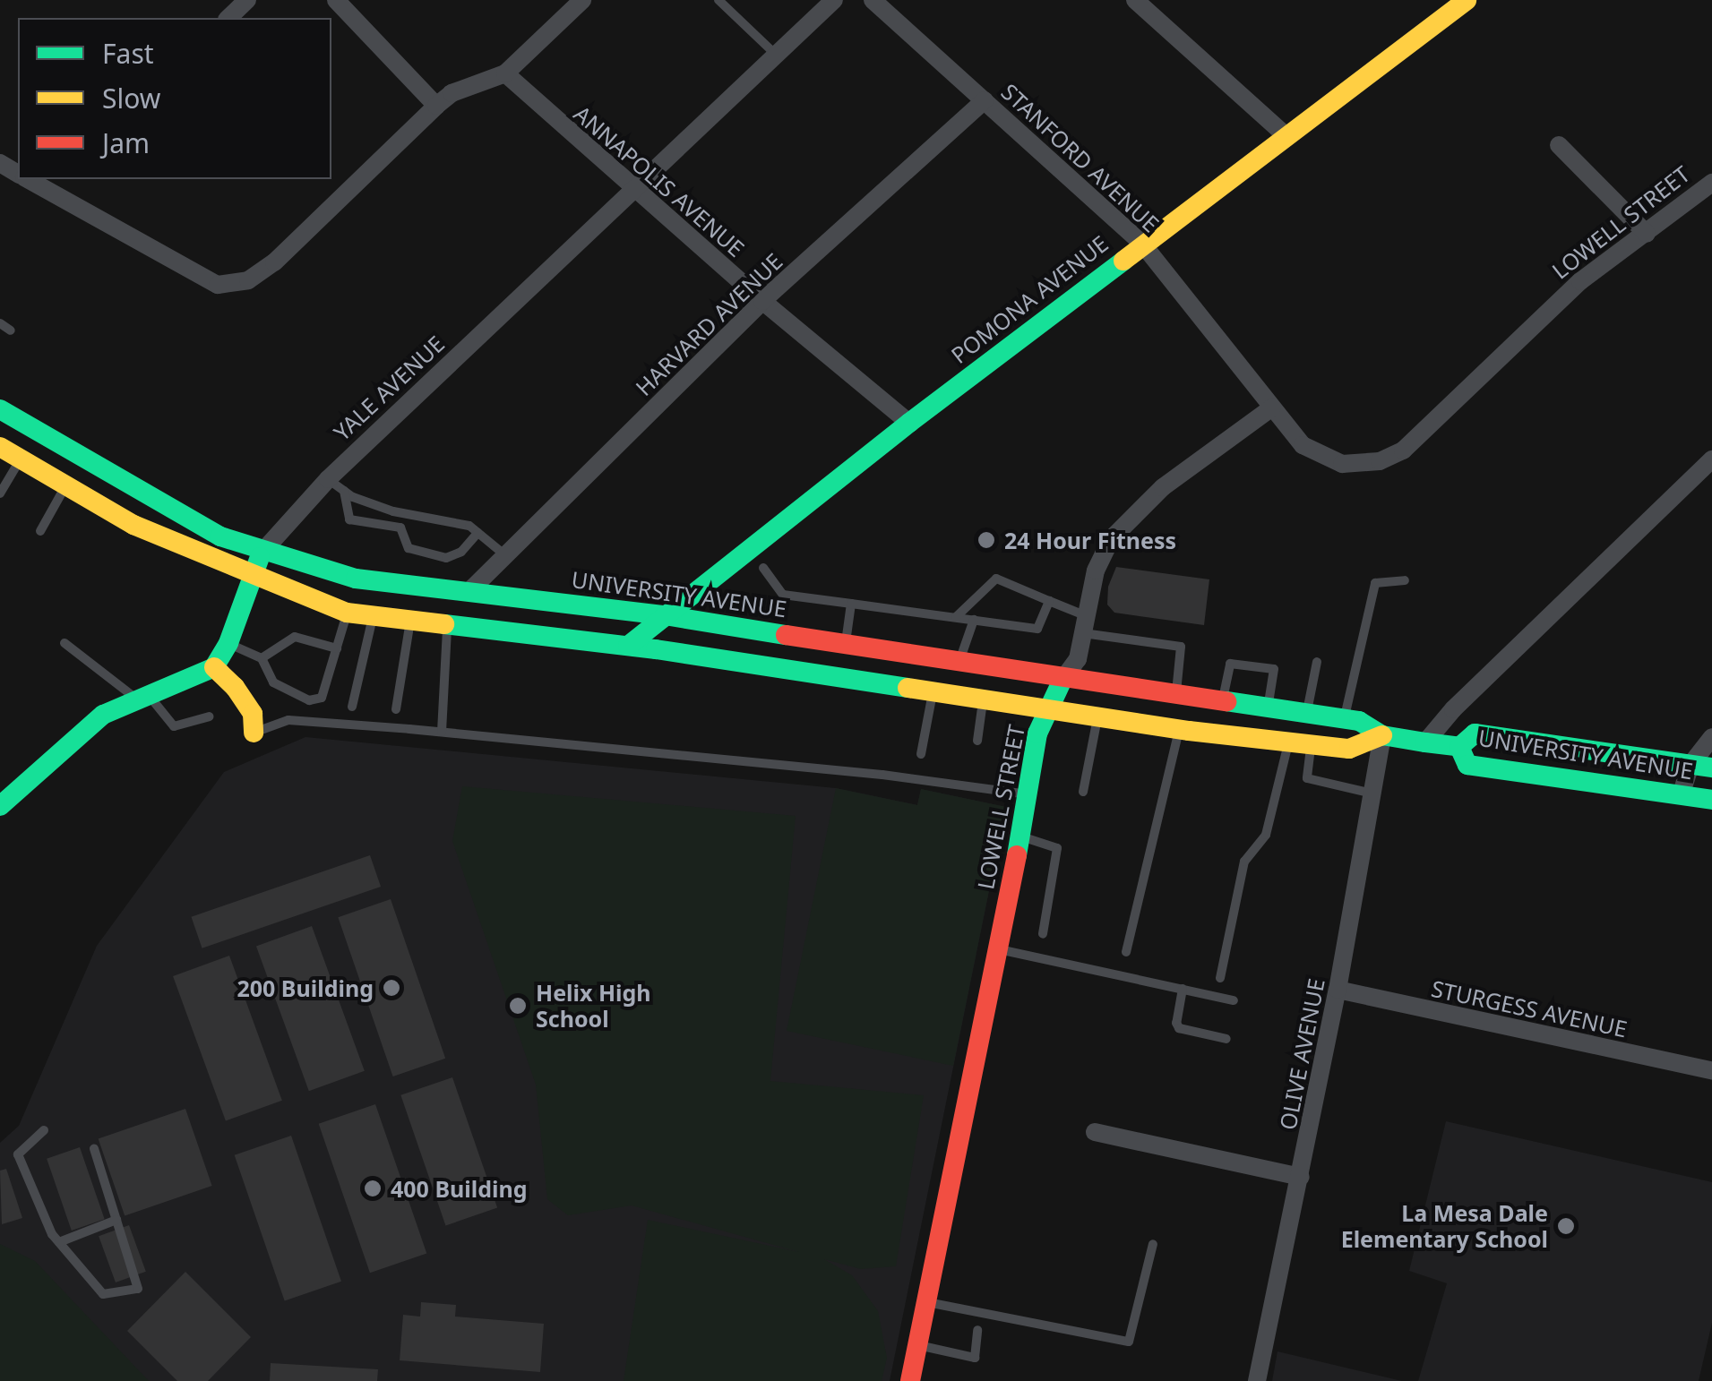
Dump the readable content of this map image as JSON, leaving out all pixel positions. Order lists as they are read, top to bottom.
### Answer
{
  "streets": {
    "main road": [
      "LOWELL STREET",
      "POMONA AVENUE",
      "YALE AVENUE",
      "UNIVERSITY AVENUE"
    ],
    "street": [
      "STANFORD AVENUE",
      "ANNAPOLIS AVENUE",
      "HARVARD AVENUE",
      "STURGESS AVENUE",
      "OLIVE AVENUE"
    ]
  },
  "crossings": [
    ["STANFORD AVENUE", "LOWELL STREET"],
    ["STANFORD AVENUE", "POMONA AVENUE"],
    ["STANFORD AVENUE", "HARVARD AVENUE"],
    ["ANNAPOLIS AVENUE", "POMONA AVENUE"],
    ["ANNAPOLIS AVENUE", "HARVARD AVENUE"],
    ["ANNAPOLIS AVENUE", "YALE AVENUE"],
    ["LOWELL STREET", "UNIVERSITY AVENUE"],
    ["POMONA AVENUE", "UNIVERSITY AVENUE"],
    ["HARVARD AVENUE", "UNIVERSITY AVENUE"],
    ["YALE AVENUE", "UNIVERSITY AVENUE"],
    ["UNIVERSITY AVENUE", "OLIVE AVENUE"],
    ["STURGESS AVENUE", "OLIVE AVENUE"]
  ],
  "places": [
    "24 Hour Fitness",
    "200 Building",
    "Helix High School",
    "400 Building",
    "La Mesa Dale Elementary School"
  ],
  "legend": ["Fast", "Slow", "Jam"]
}
